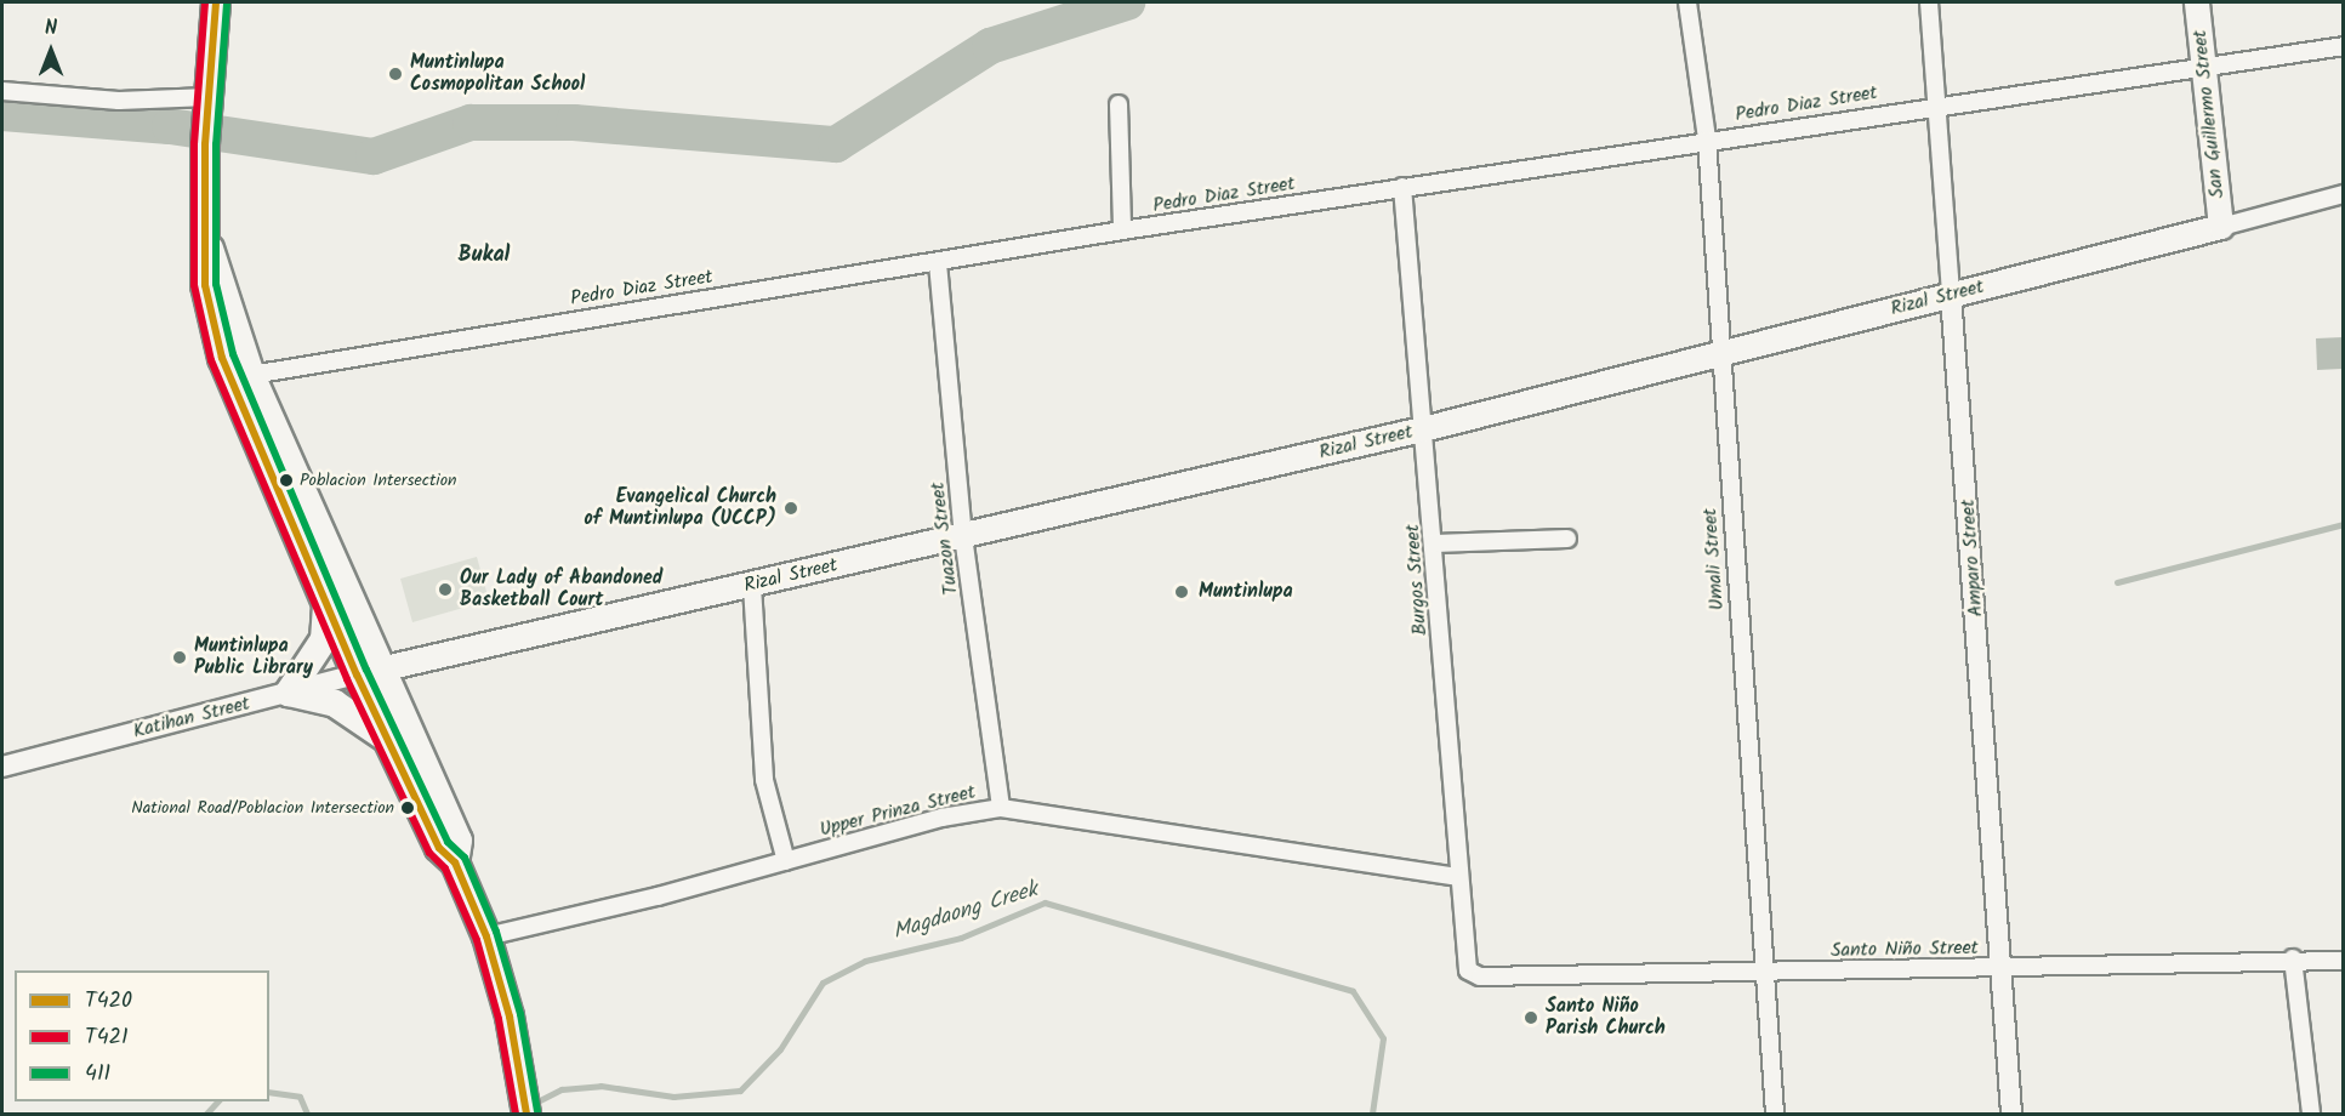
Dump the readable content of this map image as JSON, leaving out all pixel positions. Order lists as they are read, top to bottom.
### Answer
{
  "streets": {
    "main road": ["San Guillermo Street", "Rizal Street"],
    "street": [
      "Pedro Diaz Street",
      "Tuazon Street",
      "Amparo Street",
      "Umali Street",
      "Burgos Street",
      "Katihan Street",
      "Upper Prinza Street",
      "Santo Niño Street"
    ]
  },
  "crossings": [
    ["Pedro Diaz Street", "San Guillermo Street"],
    ["Pedro Diaz Street", "Tuazon Street"],
    ["Pedro Diaz Street", "Amparo Street"],
    ["Pedro Diaz Street", "Umali Street"],
    ["Pedro Diaz Street", "Burgos Street"],
    ["San Guillermo Street", "Rizal Street"],
    ["Rizal Street", "Tuazon Street"],
    ["Rizal Street", "Amparo Street"],
    ["Rizal Street", "Umali Street"],
    ["Rizal Street", "Burgos Street"],
    ["Rizal Street", "Katihan Street"],
    ["Tuazon Street", "Upper Prinza Street"],
    ["Amparo Street", "Santo Niño Street"],
    ["Umali Street", "Santo Niño Street"],
    ["Burgos Street", "Upper Prinza Street"],
    ["Burgos Street", "Santo Niño Street"]
  ],
  "districts": ["Bukal"],
  "water": ["Magdaong Creek"],
  "places": [
    "Muntinlupa Cosmopolitan School",
    "Poblacion Intersection",
    "Evangelical Church of Muntinlupa (UCCP)",
    "Our Lady of Abandoned Basketball Court",
    "Muntinlupa",
    "Muntinlupa Public Library",
    "National Road/Poblacion Intersection",
    "Santo Niño Parish Church"
  ],
  "lines": ["transit line T420", "transit line T421", "transit line 411"],
  "legend": ["T420", "T421", "411"],
  "north": "top"
}
